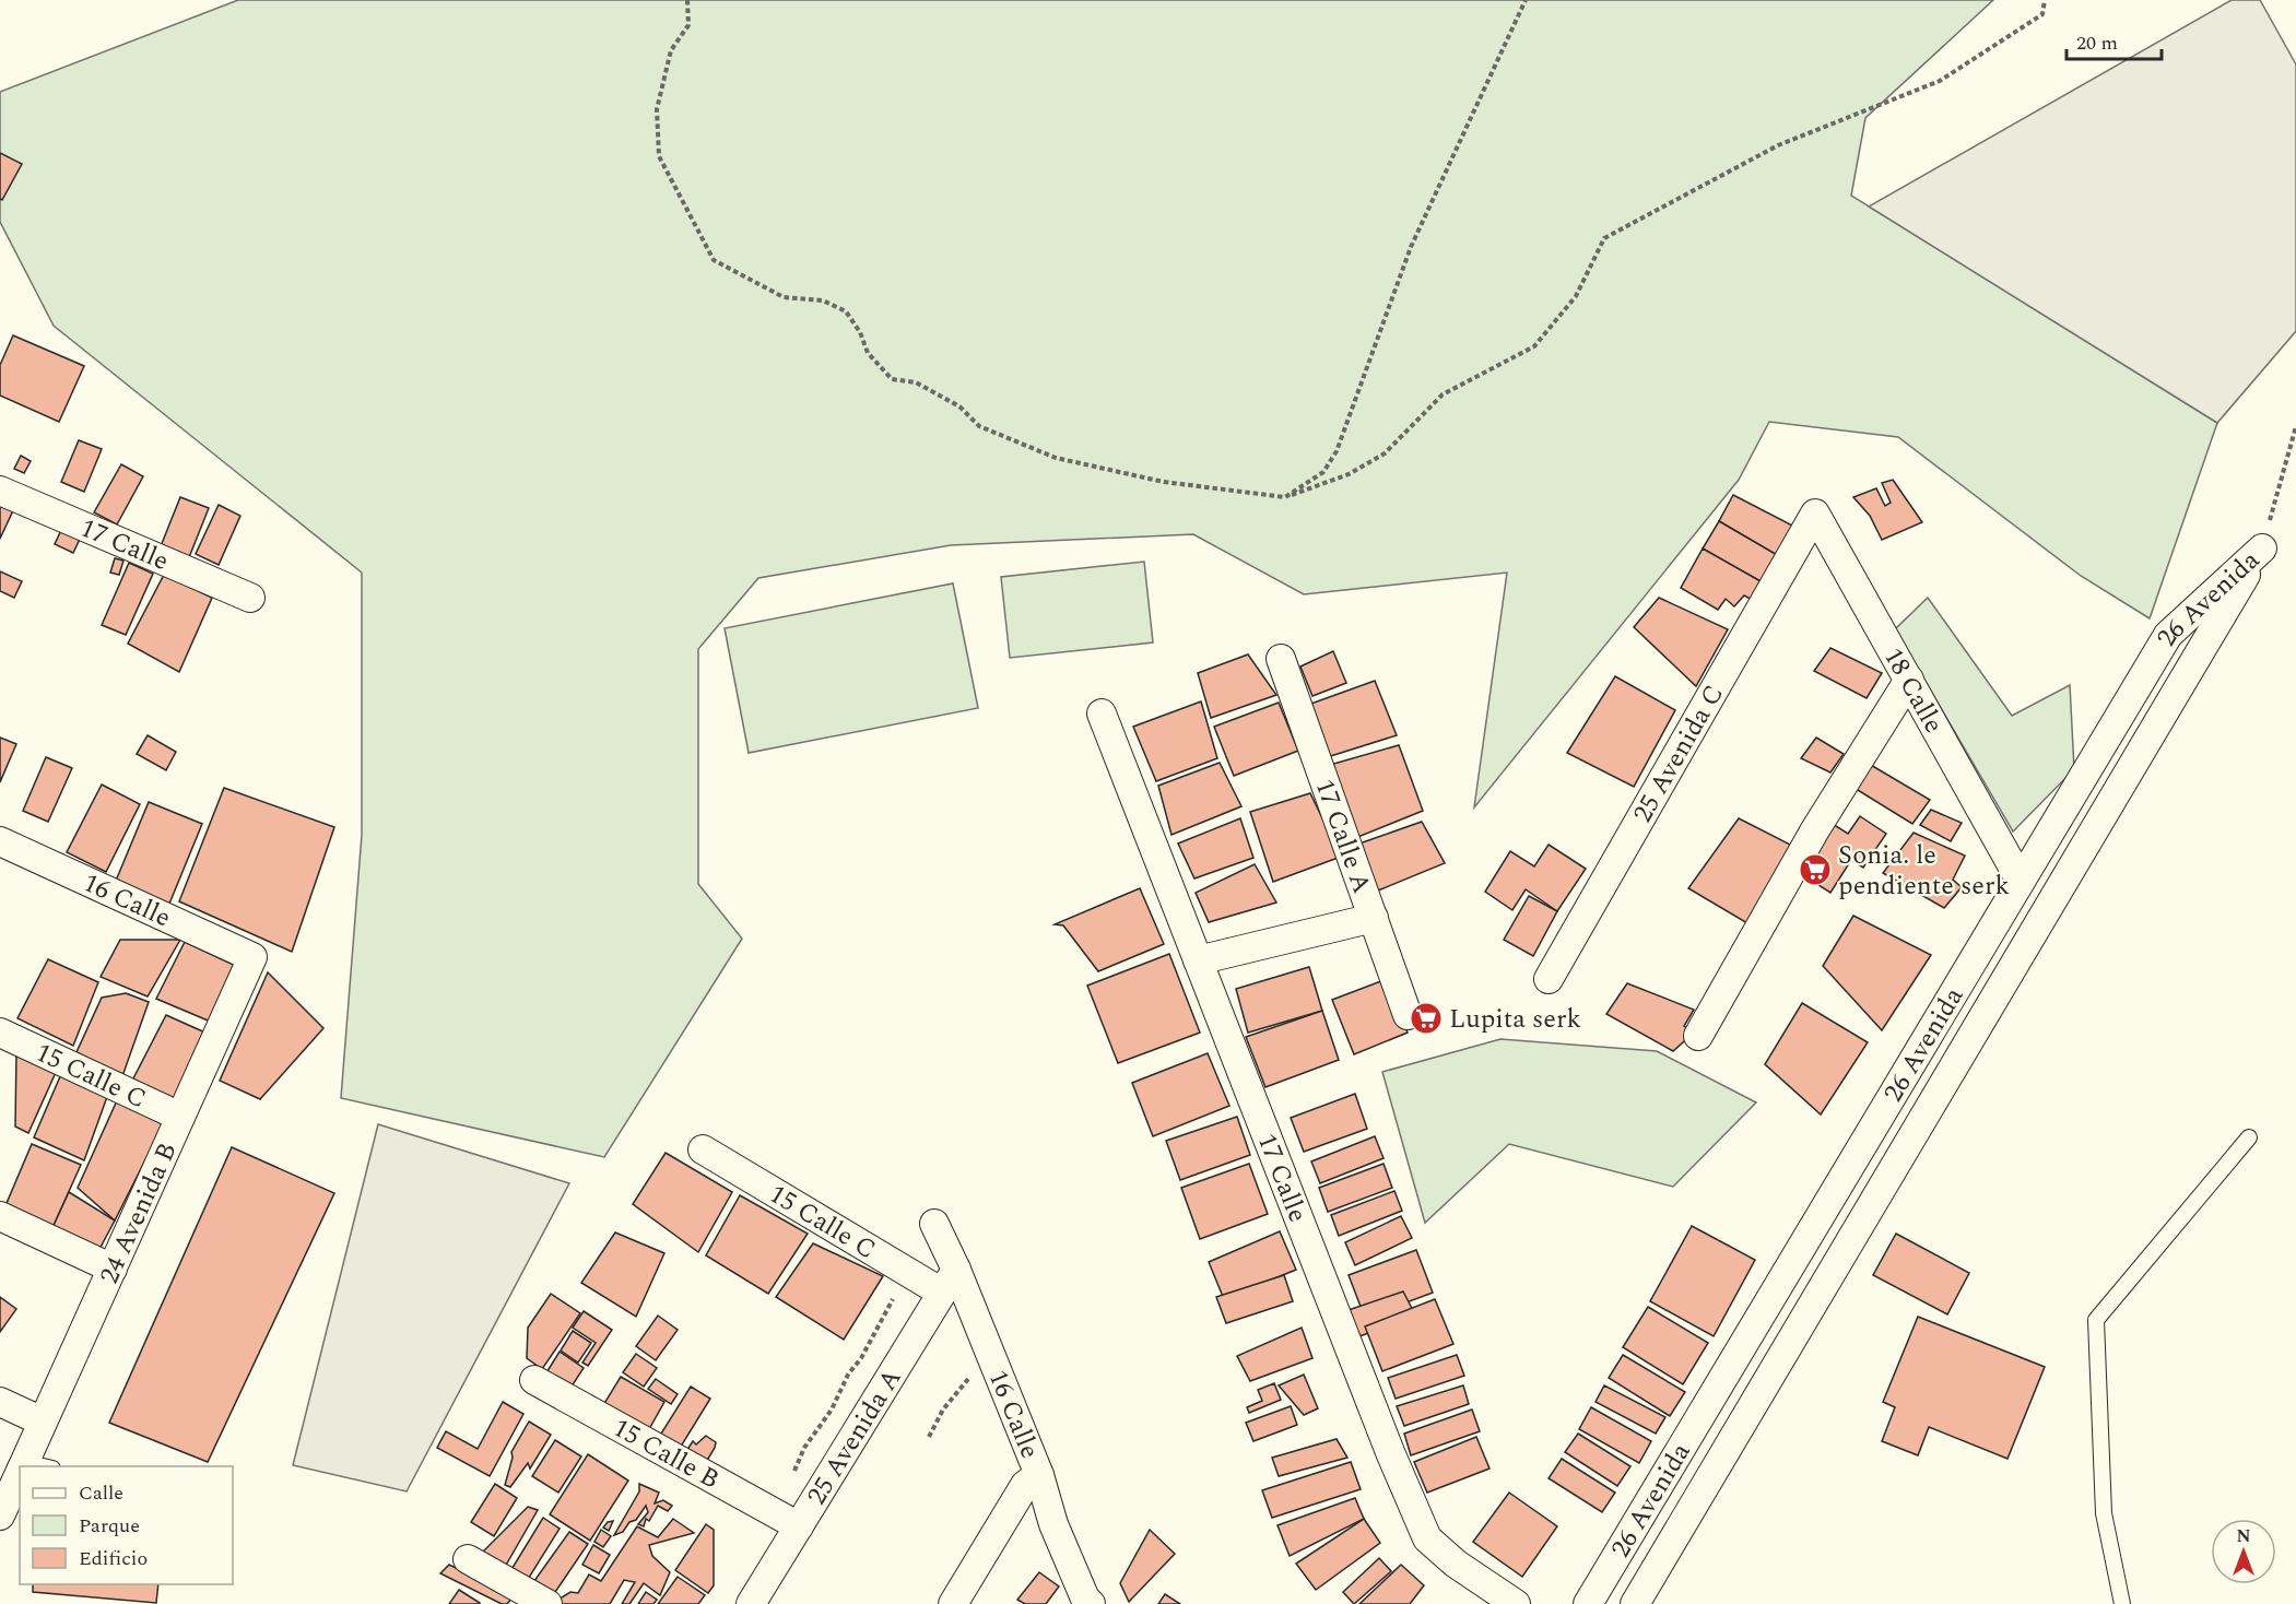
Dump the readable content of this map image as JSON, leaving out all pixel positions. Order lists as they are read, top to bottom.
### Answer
{
  "streets": {
    "street": [
      "17 Calle",
      "26 Avenida",
      "18 Calle",
      "25 Avenida C",
      "17 Calle A",
      "16 Calle",
      "15 Calle C",
      "24 Avenida B",
      "25 Avenida A",
      "15 Calle B"
    ]
  },
  "crossings": [
    ["26 Avenida", "18 Calle"],
    ["18 Calle", "25 Avenida C"],
    ["16 Calle", "15 Calle C"],
    ["16 Calle", "24 Avenida B"],
    ["16 Calle", "25 Avenida A"],
    ["15 Calle C", "24 Avenida B"],
    ["15 Calle C", "25 Avenida A"],
    ["25 Avenida A", "15 Calle B"]
  ],
  "places": {
    "supermarket": ["Sonia. le pendiente serk", "Lupita serk"]
  },
  "legend": ["Calle", "Parque", "Edificio"],
  "scale_bar": "20 m",
  "north": "top"
}
